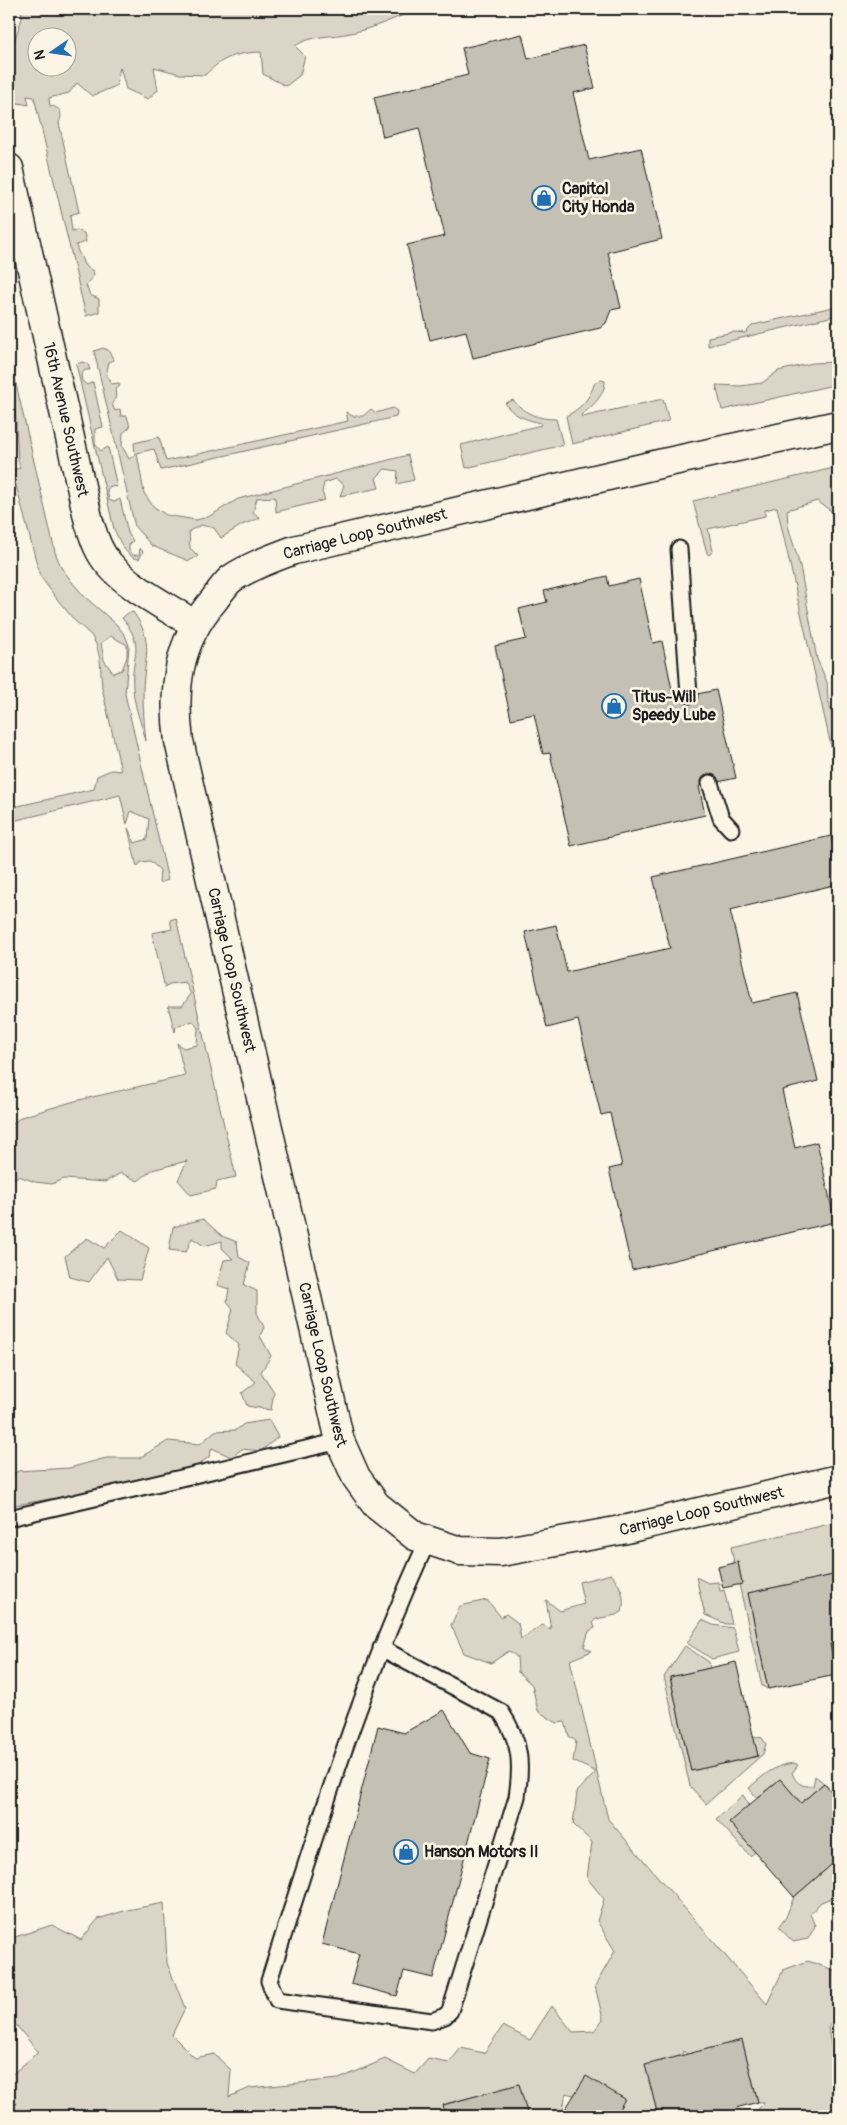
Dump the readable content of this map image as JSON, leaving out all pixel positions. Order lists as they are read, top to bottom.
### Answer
{
  "streets": {
    "street": ["16th Avenue Southwest", "Carriage Loop Southwest"]
  },
  "crossings": [
    ["16th Avenue Southwest", "Carriage Loop Southwest"]
  ],
  "places": {
    "shop": ["Capitol City Honda", "Titus-Will Speedy Lube", "Hanson Motors II"]
  },
  "north": "left"
}
